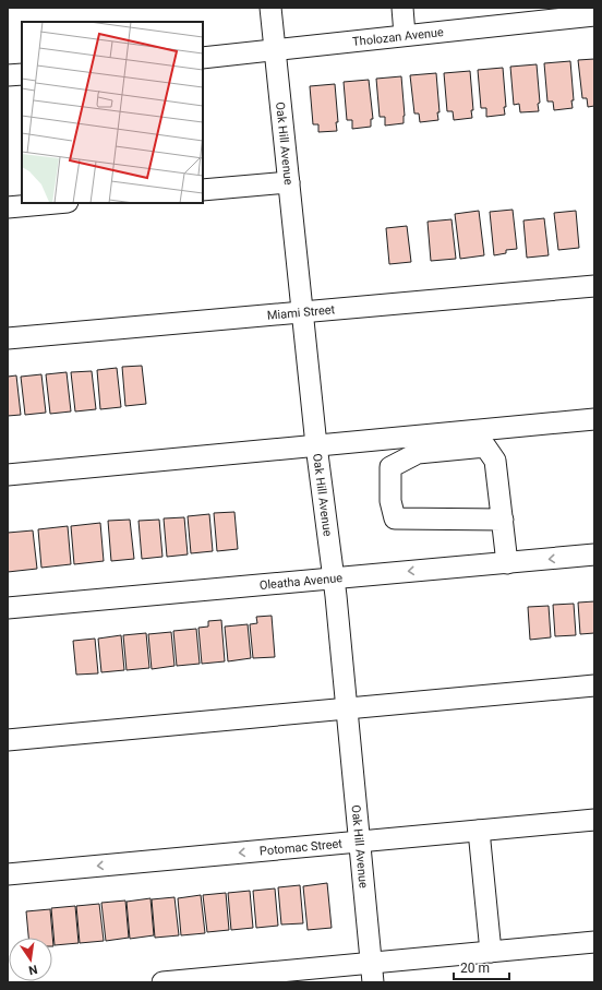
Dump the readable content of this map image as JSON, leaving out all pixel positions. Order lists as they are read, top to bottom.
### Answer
{
  "streets": {
    "street": [
      "Tholozan Avenue",
      "Oak Hill Avenue",
      "Miami Street",
      "Oleatha Avenue",
      "Potomac Street"
    ]
  },
  "crossings": [
    ["Tholozan Avenue", "Oak Hill Avenue"],
    ["Oak Hill Avenue", "Miami Street"],
    ["Oak Hill Avenue", "Oleatha Avenue"],
    ["Oak Hill Avenue", "Potomac Street"]
  ],
  "scale_bar": "20 m",
  "north": "bottom"
}
